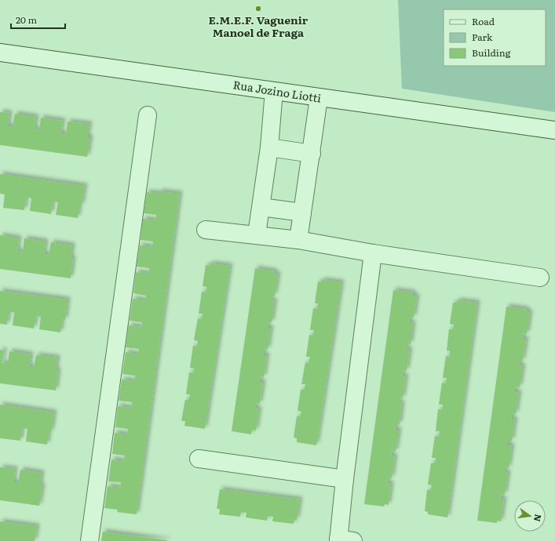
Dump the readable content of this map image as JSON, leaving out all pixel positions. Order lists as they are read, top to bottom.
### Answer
{
  "streets": {
    "street": ["Rua Jozino Liotti"]
  },
  "places": ["E.M.E.F. Vaguenir Manoel de Fraga"],
  "legend": ["Road", "Park", "Building"],
  "scale_bar": "20 m",
  "north": "right"
}
